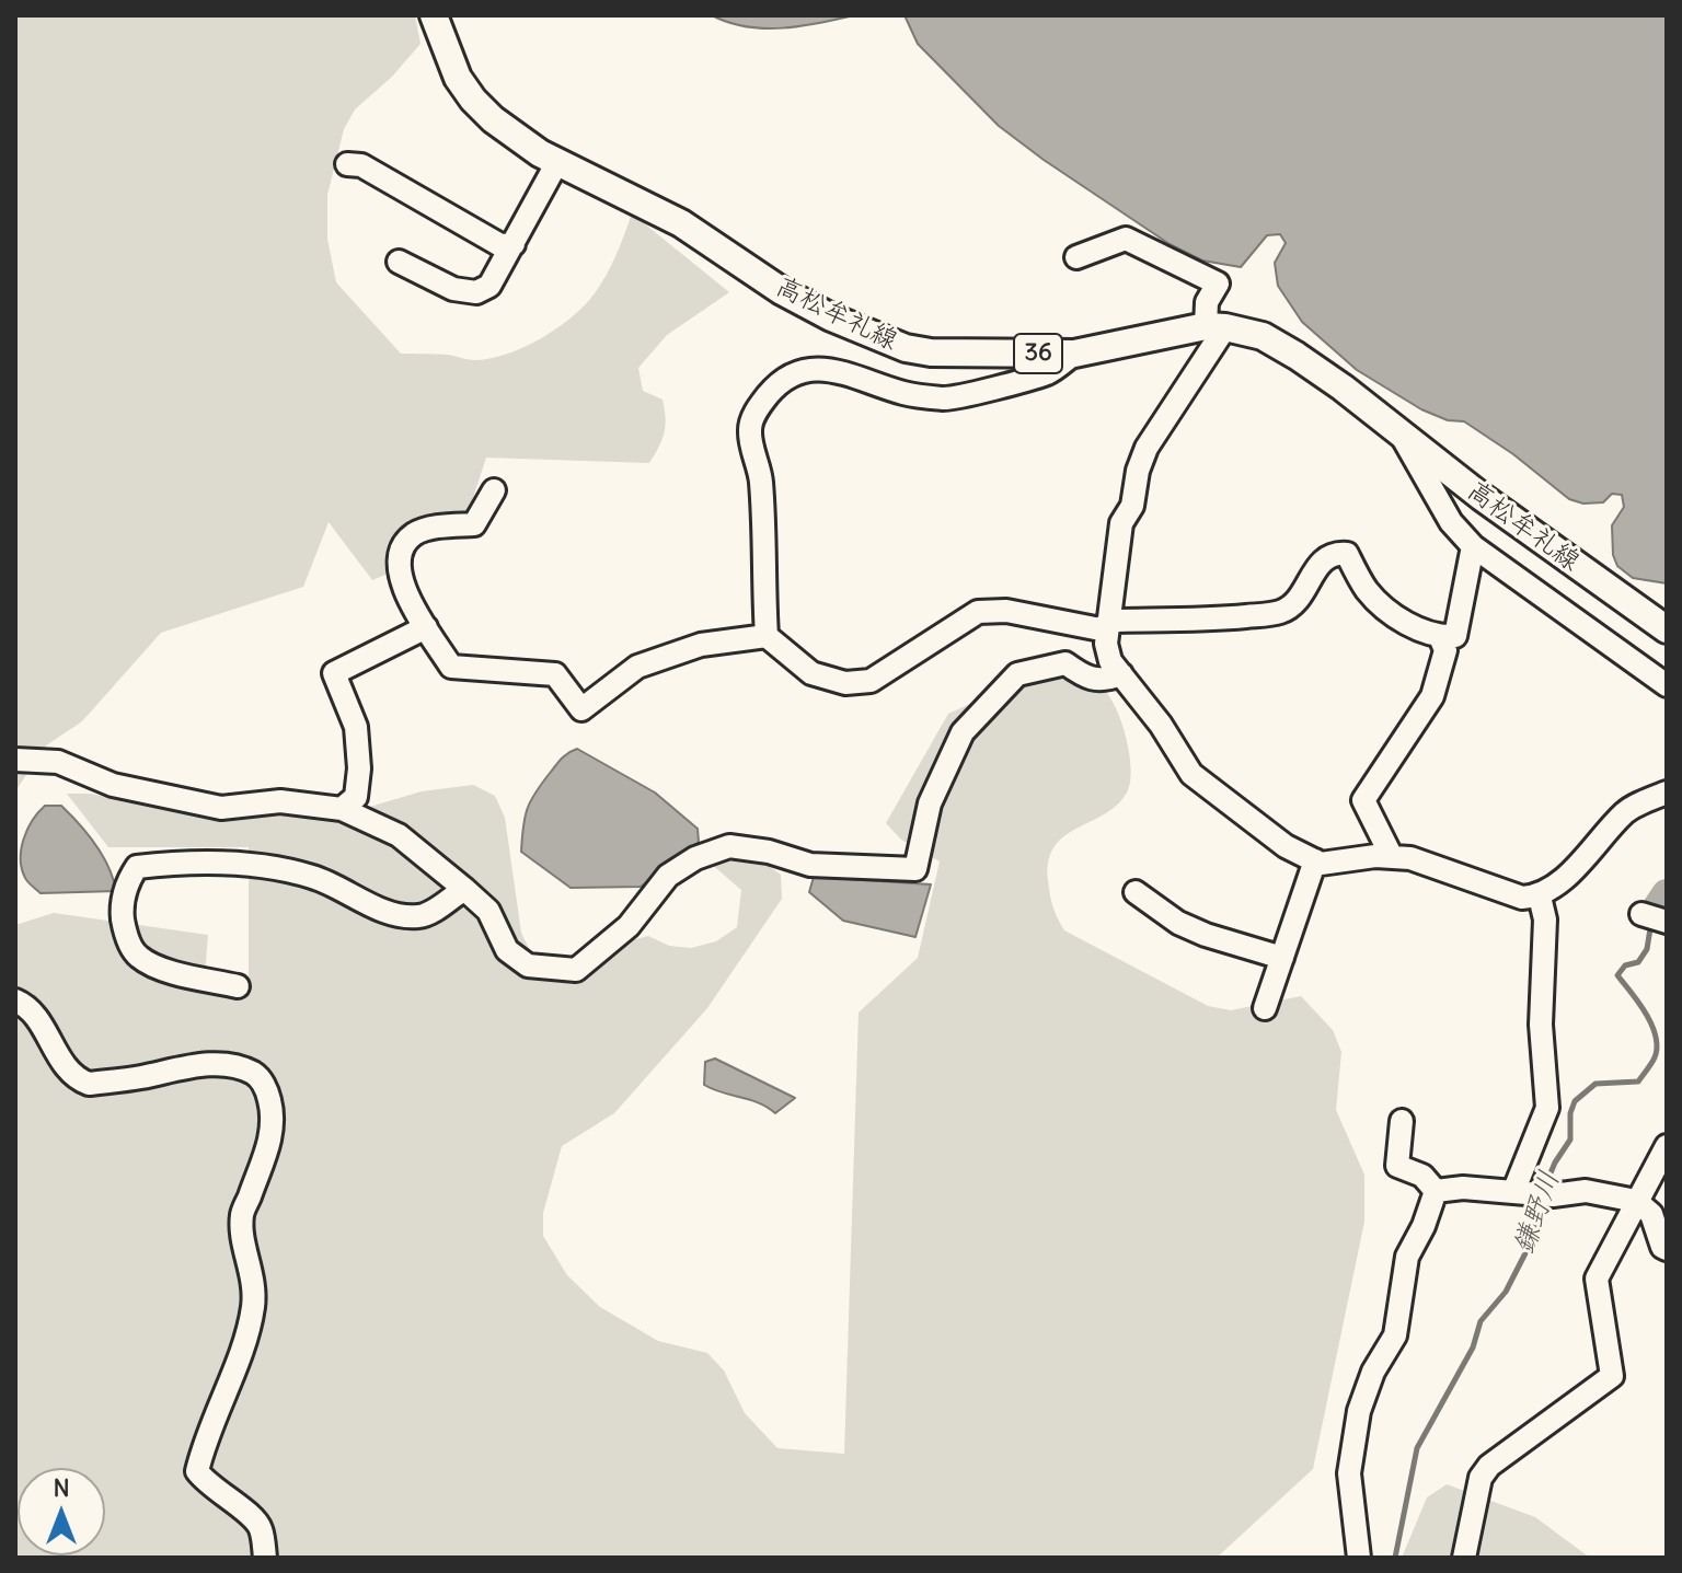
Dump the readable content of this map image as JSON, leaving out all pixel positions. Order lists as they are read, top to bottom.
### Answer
{
  "streets": {
    "main road": ["高松牟礼線", "36"]
  },
  "water": ["鎌野川"],
  "north": "top"
}
